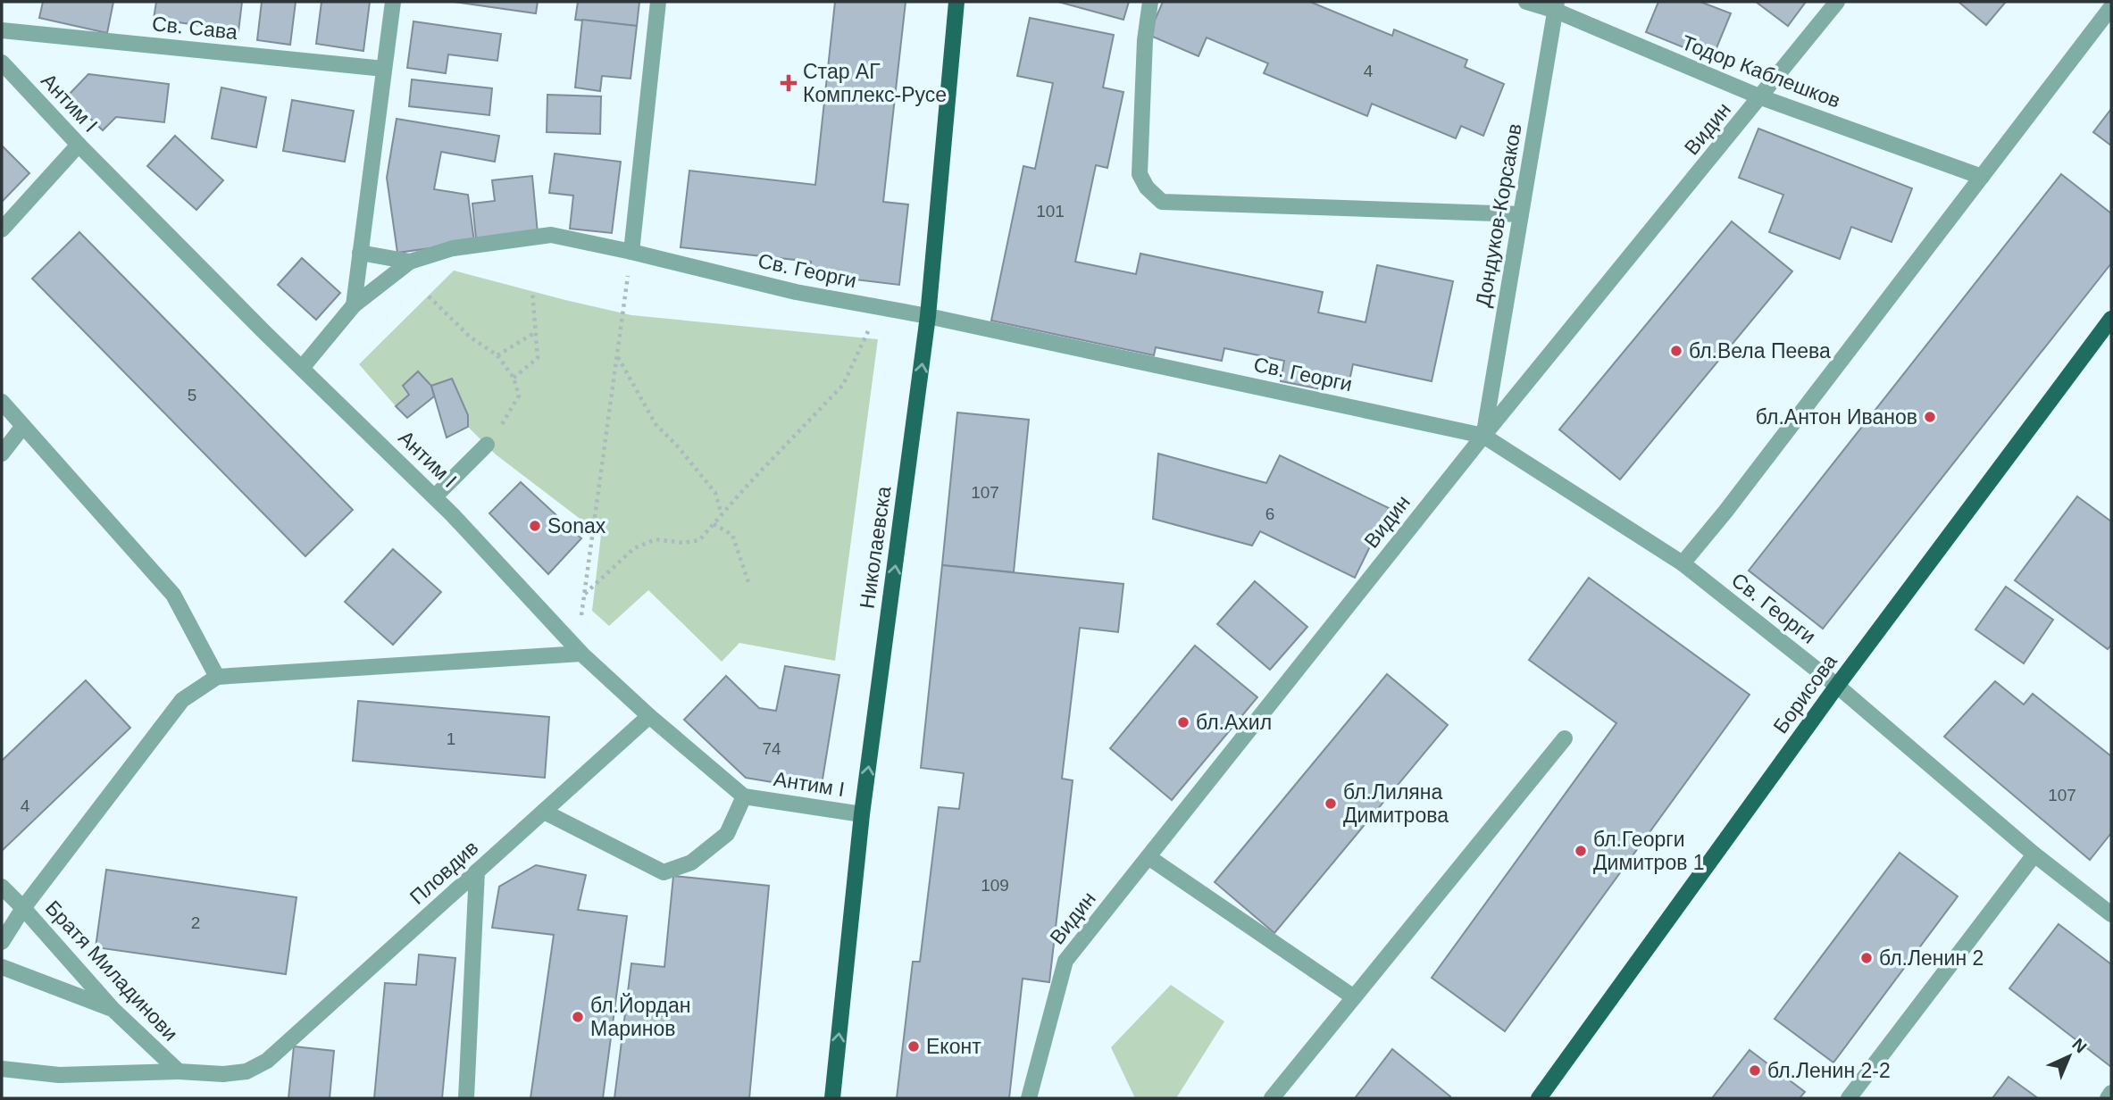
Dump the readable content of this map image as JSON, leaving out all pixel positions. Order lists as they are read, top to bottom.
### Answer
{
  "streets": {
    "main road": ["Николаевска", "Борисова"],
    "street": [
      "Св. Сава",
      "Тодор Каблешков",
      "Антим I",
      "Видин",
      "Дондуков-Корсаков",
      "Св. Георги",
      "Пловдив",
      "Братя Миладинови"
    ]
  },
  "crossings": [
    ["Тодор Каблешков", "Видин"],
    ["Тодор Каблешков", "Дондуков-Корсаков"],
    ["Антим I", "Св. Георги"],
    ["Антим I", "Николаевска"],
    ["Антим I", "Пловдив"],
    ["Видин", "Дондуков-Корсаков"],
    ["Видин", "Св. Георги"],
    ["Дондуков-Корсаков", "Св. Георги"],
    ["Св. Георги", "Николаевска"],
    ["Св. Георги", "Борисова"],
    ["Пловдив", "Братя Миладинови"]
  ],
  "one_way": ["Николаевска"],
  "places": {
    "health": ["Стар АГ Комплекс-Русе"],
    "other": [
      "бл.Вела Пеева",
      "бл.Антон Иванов",
      "Sonax",
      "бл.Ахил",
      "бл.Лиляна Димитрова",
      "бл.Георги Димитров 1",
      "бл.Ленин 2",
      "бл.Йордан Маринов",
      "Еконт",
      "бл.Ленин 2-2"
    ]
  },
  "house_numbers": [
    "4",
    "101",
    "5",
    "107",
    "6",
    "1",
    "74",
    "107",
    "4",
    "109",
    "2"
  ],
  "north": "top right"
}
